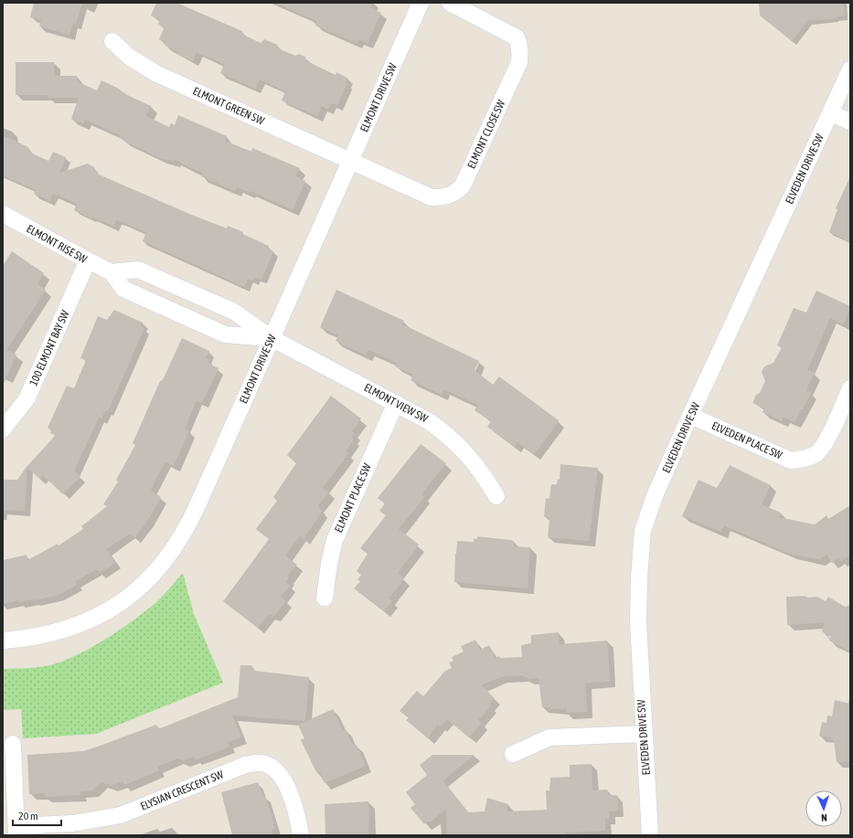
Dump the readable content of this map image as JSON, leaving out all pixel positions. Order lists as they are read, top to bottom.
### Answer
{
  "streets": {
    "street": [
      "ELMONT DRIVE SW",
      "ELMONT GREEN SW",
      "ELMONT CLOSE SW",
      "ELVEDEN DRIVE SW",
      "ELMONT RISE SW",
      "100 ELMONT BAY SW",
      "ELMONT VIEW SW",
      "ELVEDEN PLACE SW",
      "ELMONT PLACE SW",
      "ELYSIAN CRESCENT SW"
    ]
  },
  "crossings": [
    ["ELMONT DRIVE SW", "ELMONT GREEN SW"],
    ["ELMONT DRIVE SW", "ELMONT CLOSE SW"],
    ["ELMONT DRIVE SW", "ELMONT RISE SW"],
    ["ELMONT DRIVE SW", "ELMONT VIEW SW"],
    ["ELMONT GREEN SW", "ELMONT CLOSE SW"],
    ["ELVEDEN DRIVE SW", "ELVEDEN PLACE SW"],
    ["ELMONT RISE SW", "100 ELMONT BAY SW"],
    ["ELMONT RISE SW", "ELMONT VIEW SW"],
    ["ELMONT VIEW SW", "ELMONT PLACE SW"]
  ],
  "scale_bar": "20 m",
  "north": "bottom"
}
